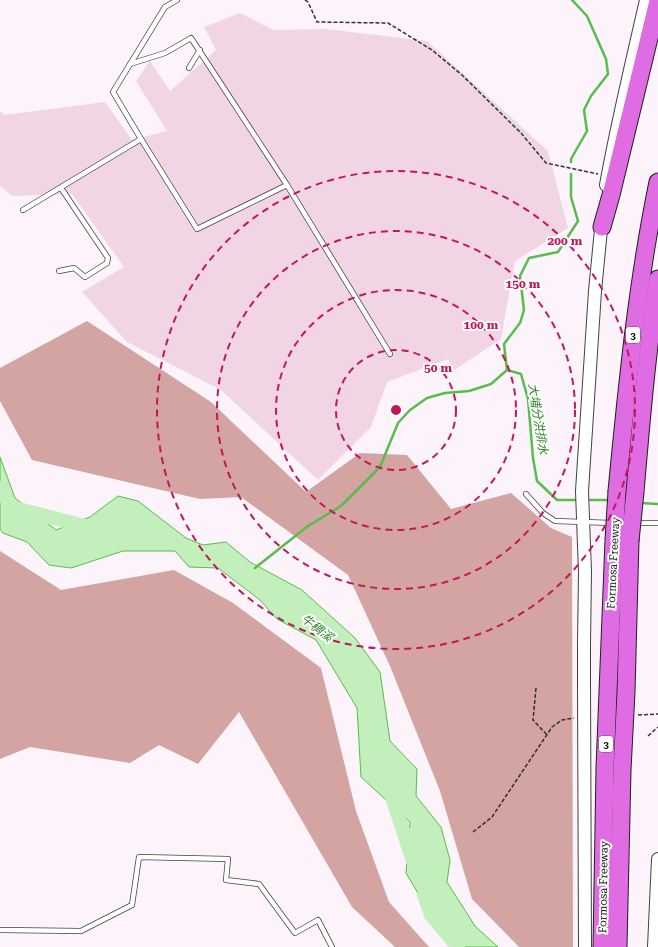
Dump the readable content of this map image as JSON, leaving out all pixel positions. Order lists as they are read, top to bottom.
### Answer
{
  "streets": {
    "highway": ["3", "Formosa Freeway"]
  },
  "water": ["大埔分洪排水", "牛稠溪"],
  "rings": [
    "200 m",
    "150 m",
    "100 m",
    "50 m"
  ]
}
